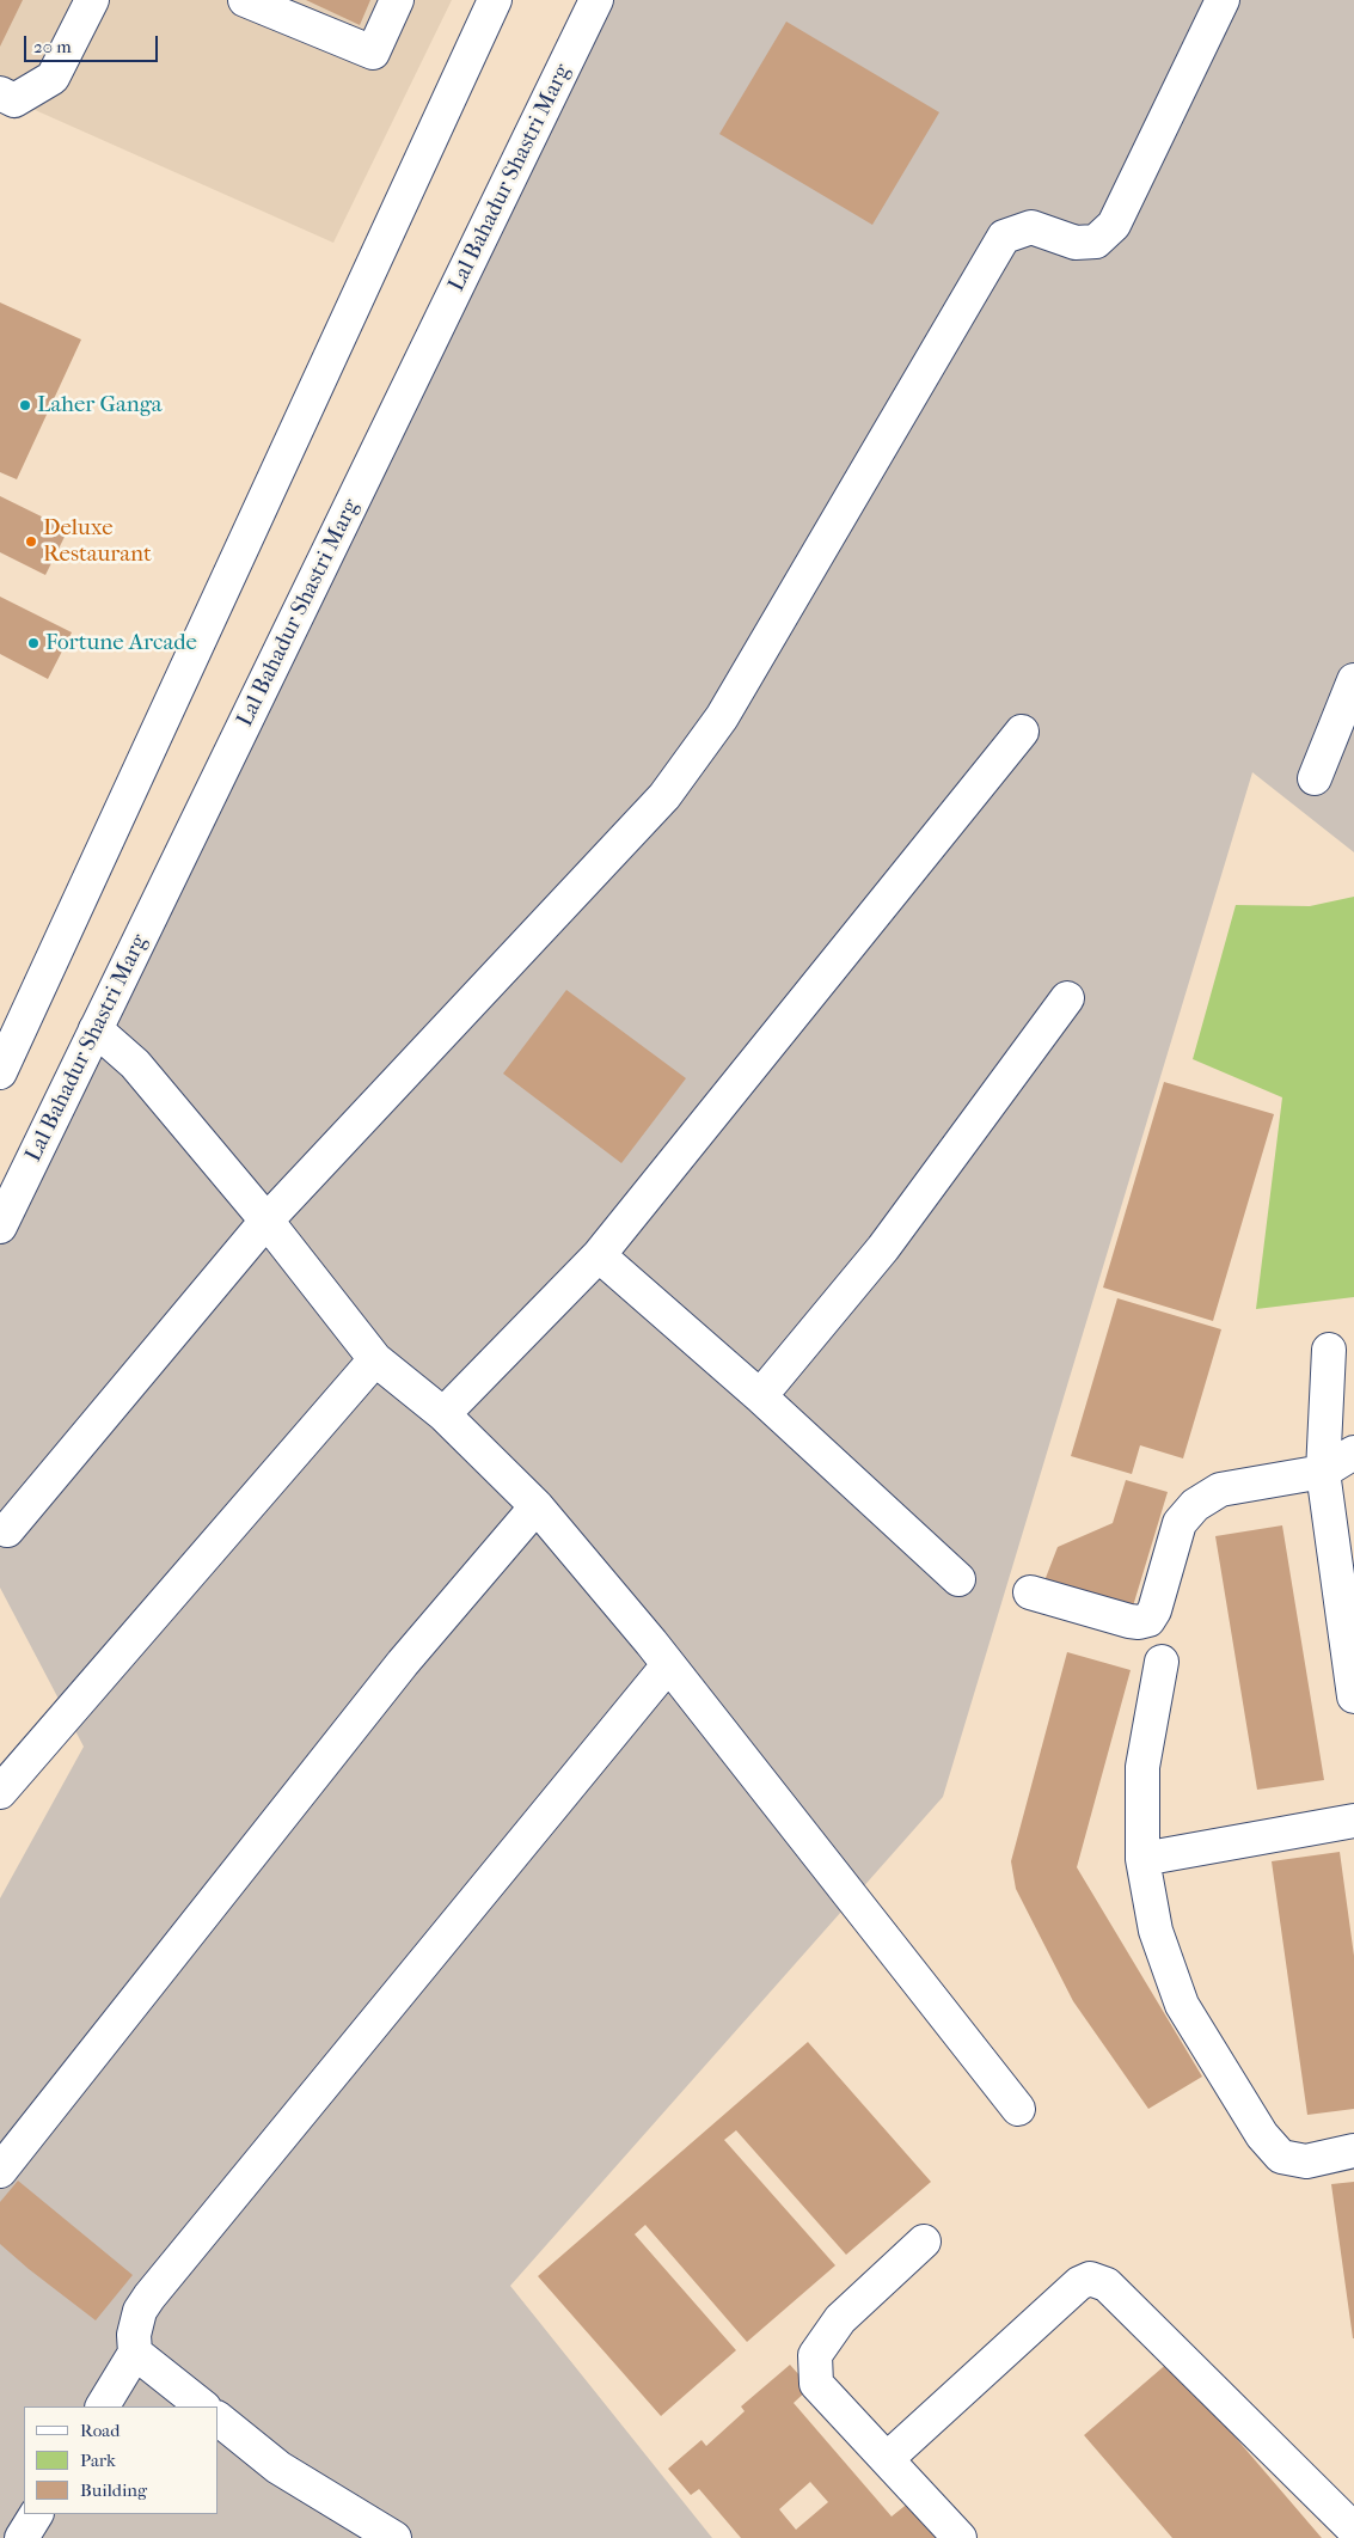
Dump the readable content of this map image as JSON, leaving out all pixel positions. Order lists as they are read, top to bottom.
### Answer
{
  "streets": {
    "street": ["Lal Bahadur Shastri Marg"]
  },
  "places": ["Laher Ganga", "Deluxe Restaurant", "Fortune Arcade"],
  "legend": ["Road", "Park", "Building"],
  "scale_bar": "20 m"
}
